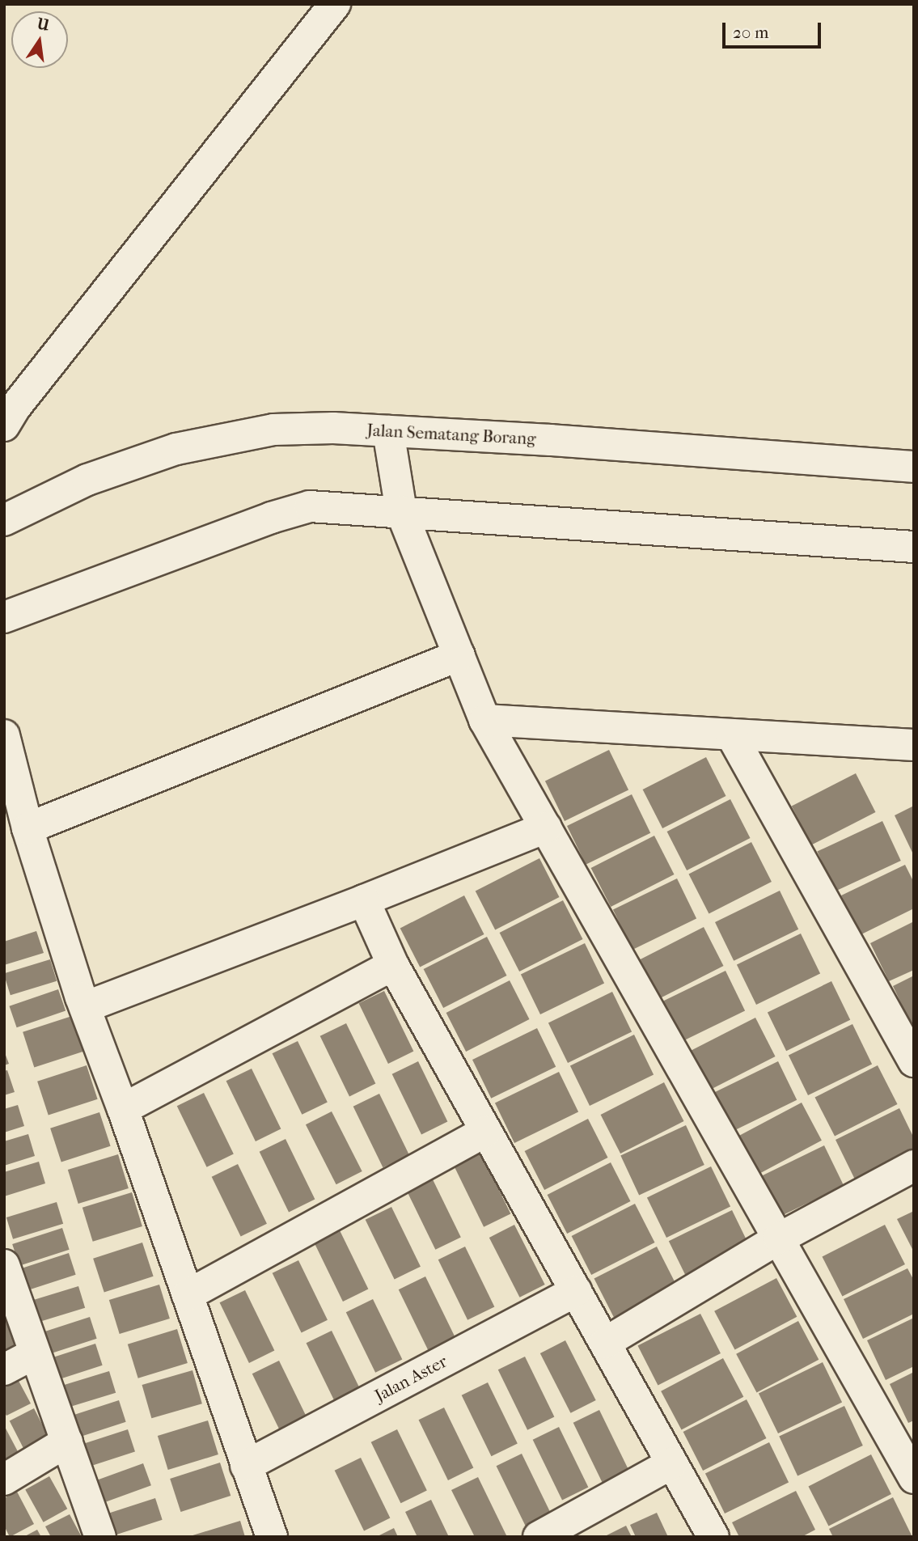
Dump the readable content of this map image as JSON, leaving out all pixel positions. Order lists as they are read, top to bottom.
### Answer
{
  "streets": {
    "street": ["Jalan Sematang Borang", "Jalan Aster"]
  },
  "scale_bar": "20 m",
  "north": "top"
}
